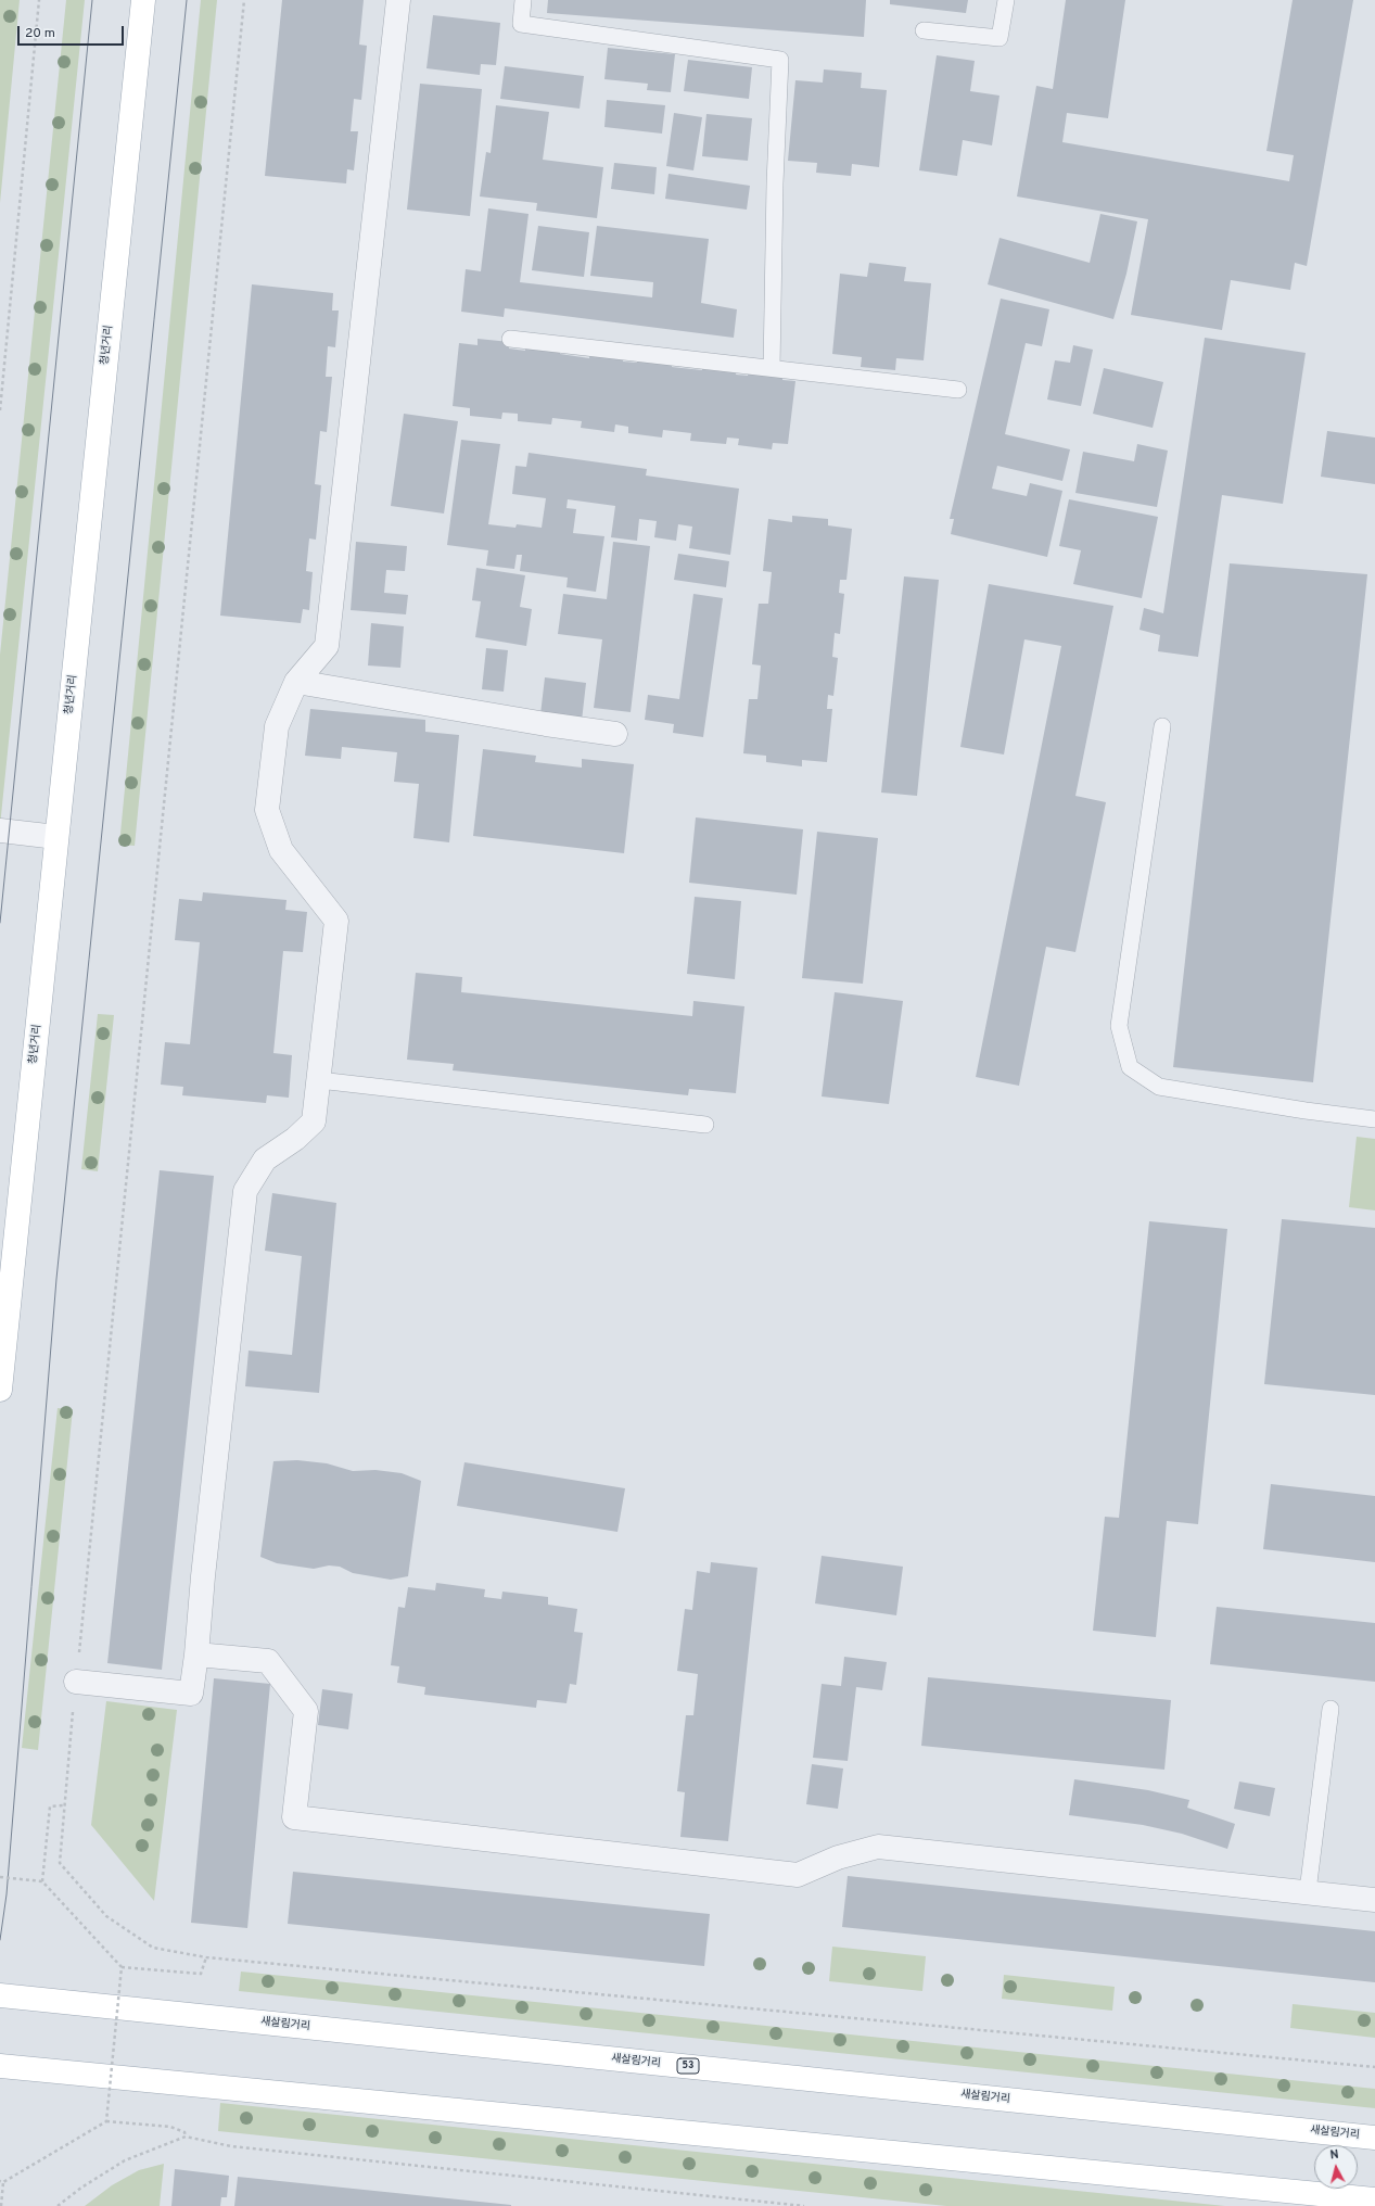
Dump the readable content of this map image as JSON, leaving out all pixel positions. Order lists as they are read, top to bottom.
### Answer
{
  "streets": {
    "main road": ["청년거리", "새살림거리", "53"]
  },
  "scale_bar": "20 m",
  "north": "top"
}
